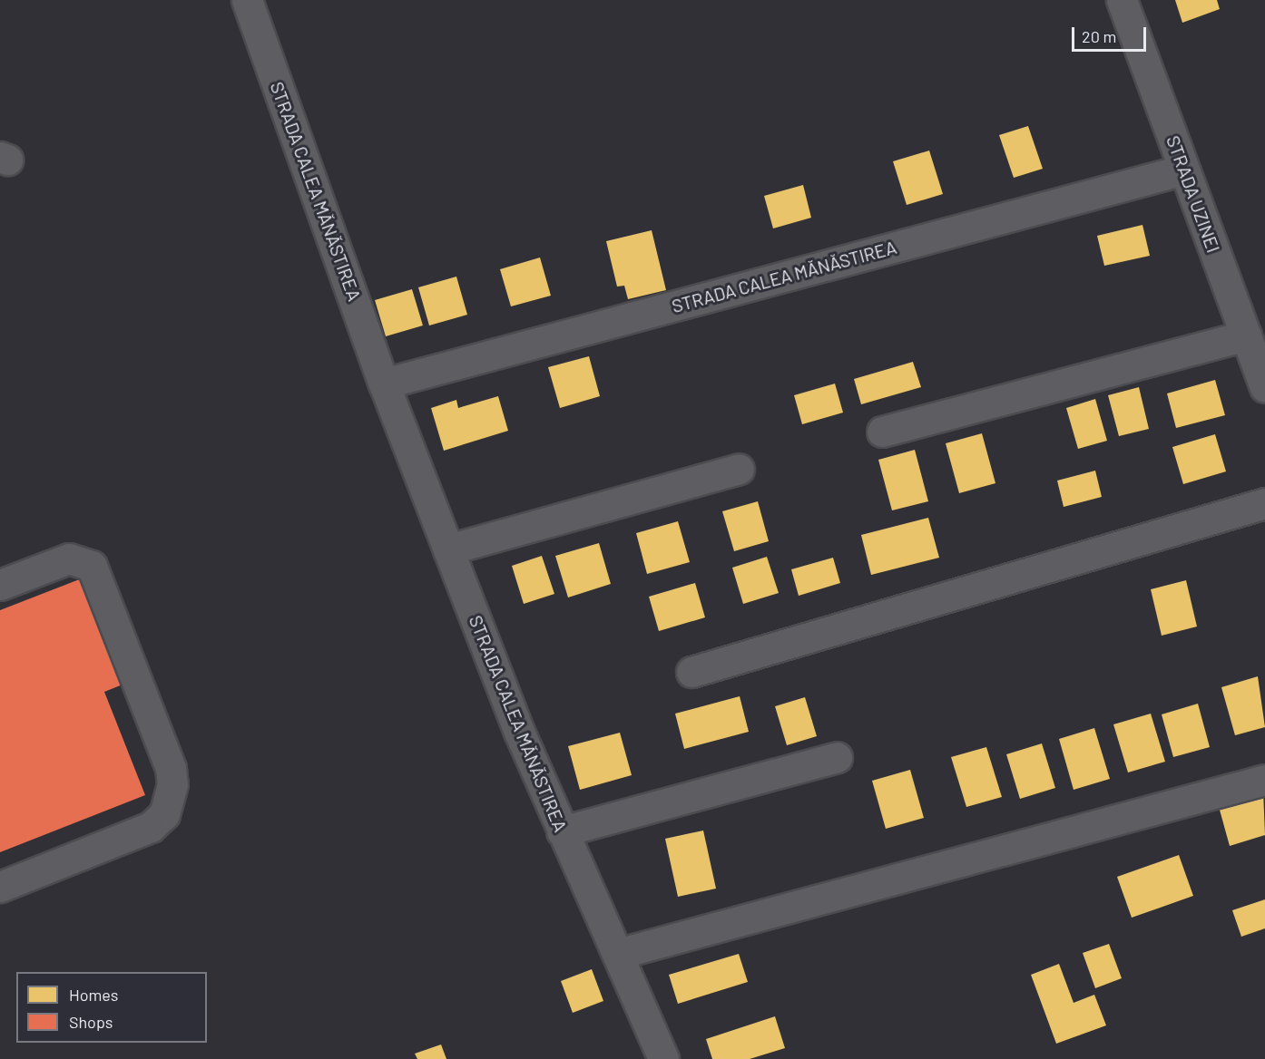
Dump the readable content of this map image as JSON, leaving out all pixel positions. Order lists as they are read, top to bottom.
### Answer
{
  "streets": {
    "street": ["STRADA CALEA MĂNĂSTIREA", "STRADA UZINEI"]
  },
  "crossings": [
    ["STRADA CALEA MĂNĂSTIREA", "STRADA UZINEI"]
  ],
  "legend": ["Homes", "Shops"],
  "scale_bar": "20 m"
}
